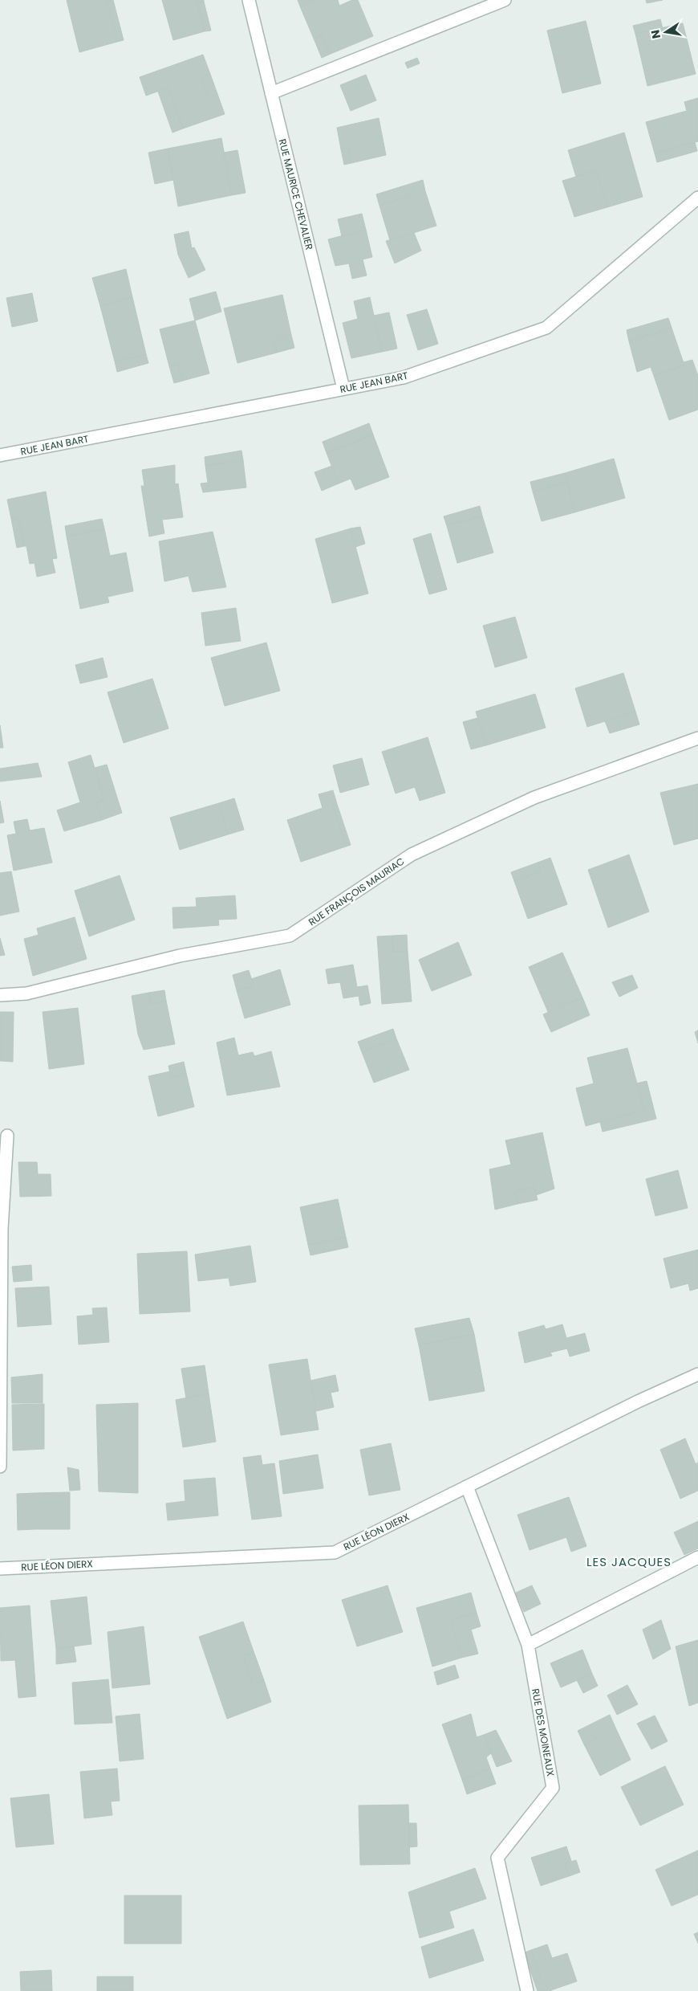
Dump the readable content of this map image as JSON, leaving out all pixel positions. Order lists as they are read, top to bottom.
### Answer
{
  "streets": {
    "street": [
      "RUE MAURICE CHEVALIER",
      "RUE JEAN BART",
      "RUE FRANÇOIS MAURIAC",
      "RUE LÉON DIERX",
      "RUE DES MOINEAUX"
    ]
  },
  "crossings": [
    ["RUE MAURICE CHEVALIER", "RUE JEAN BART"],
    ["RUE LÉON DIERX", "RUE DES MOINEAUX"]
  ],
  "districts": ["LES JACQUES"],
  "north": "left"
}
